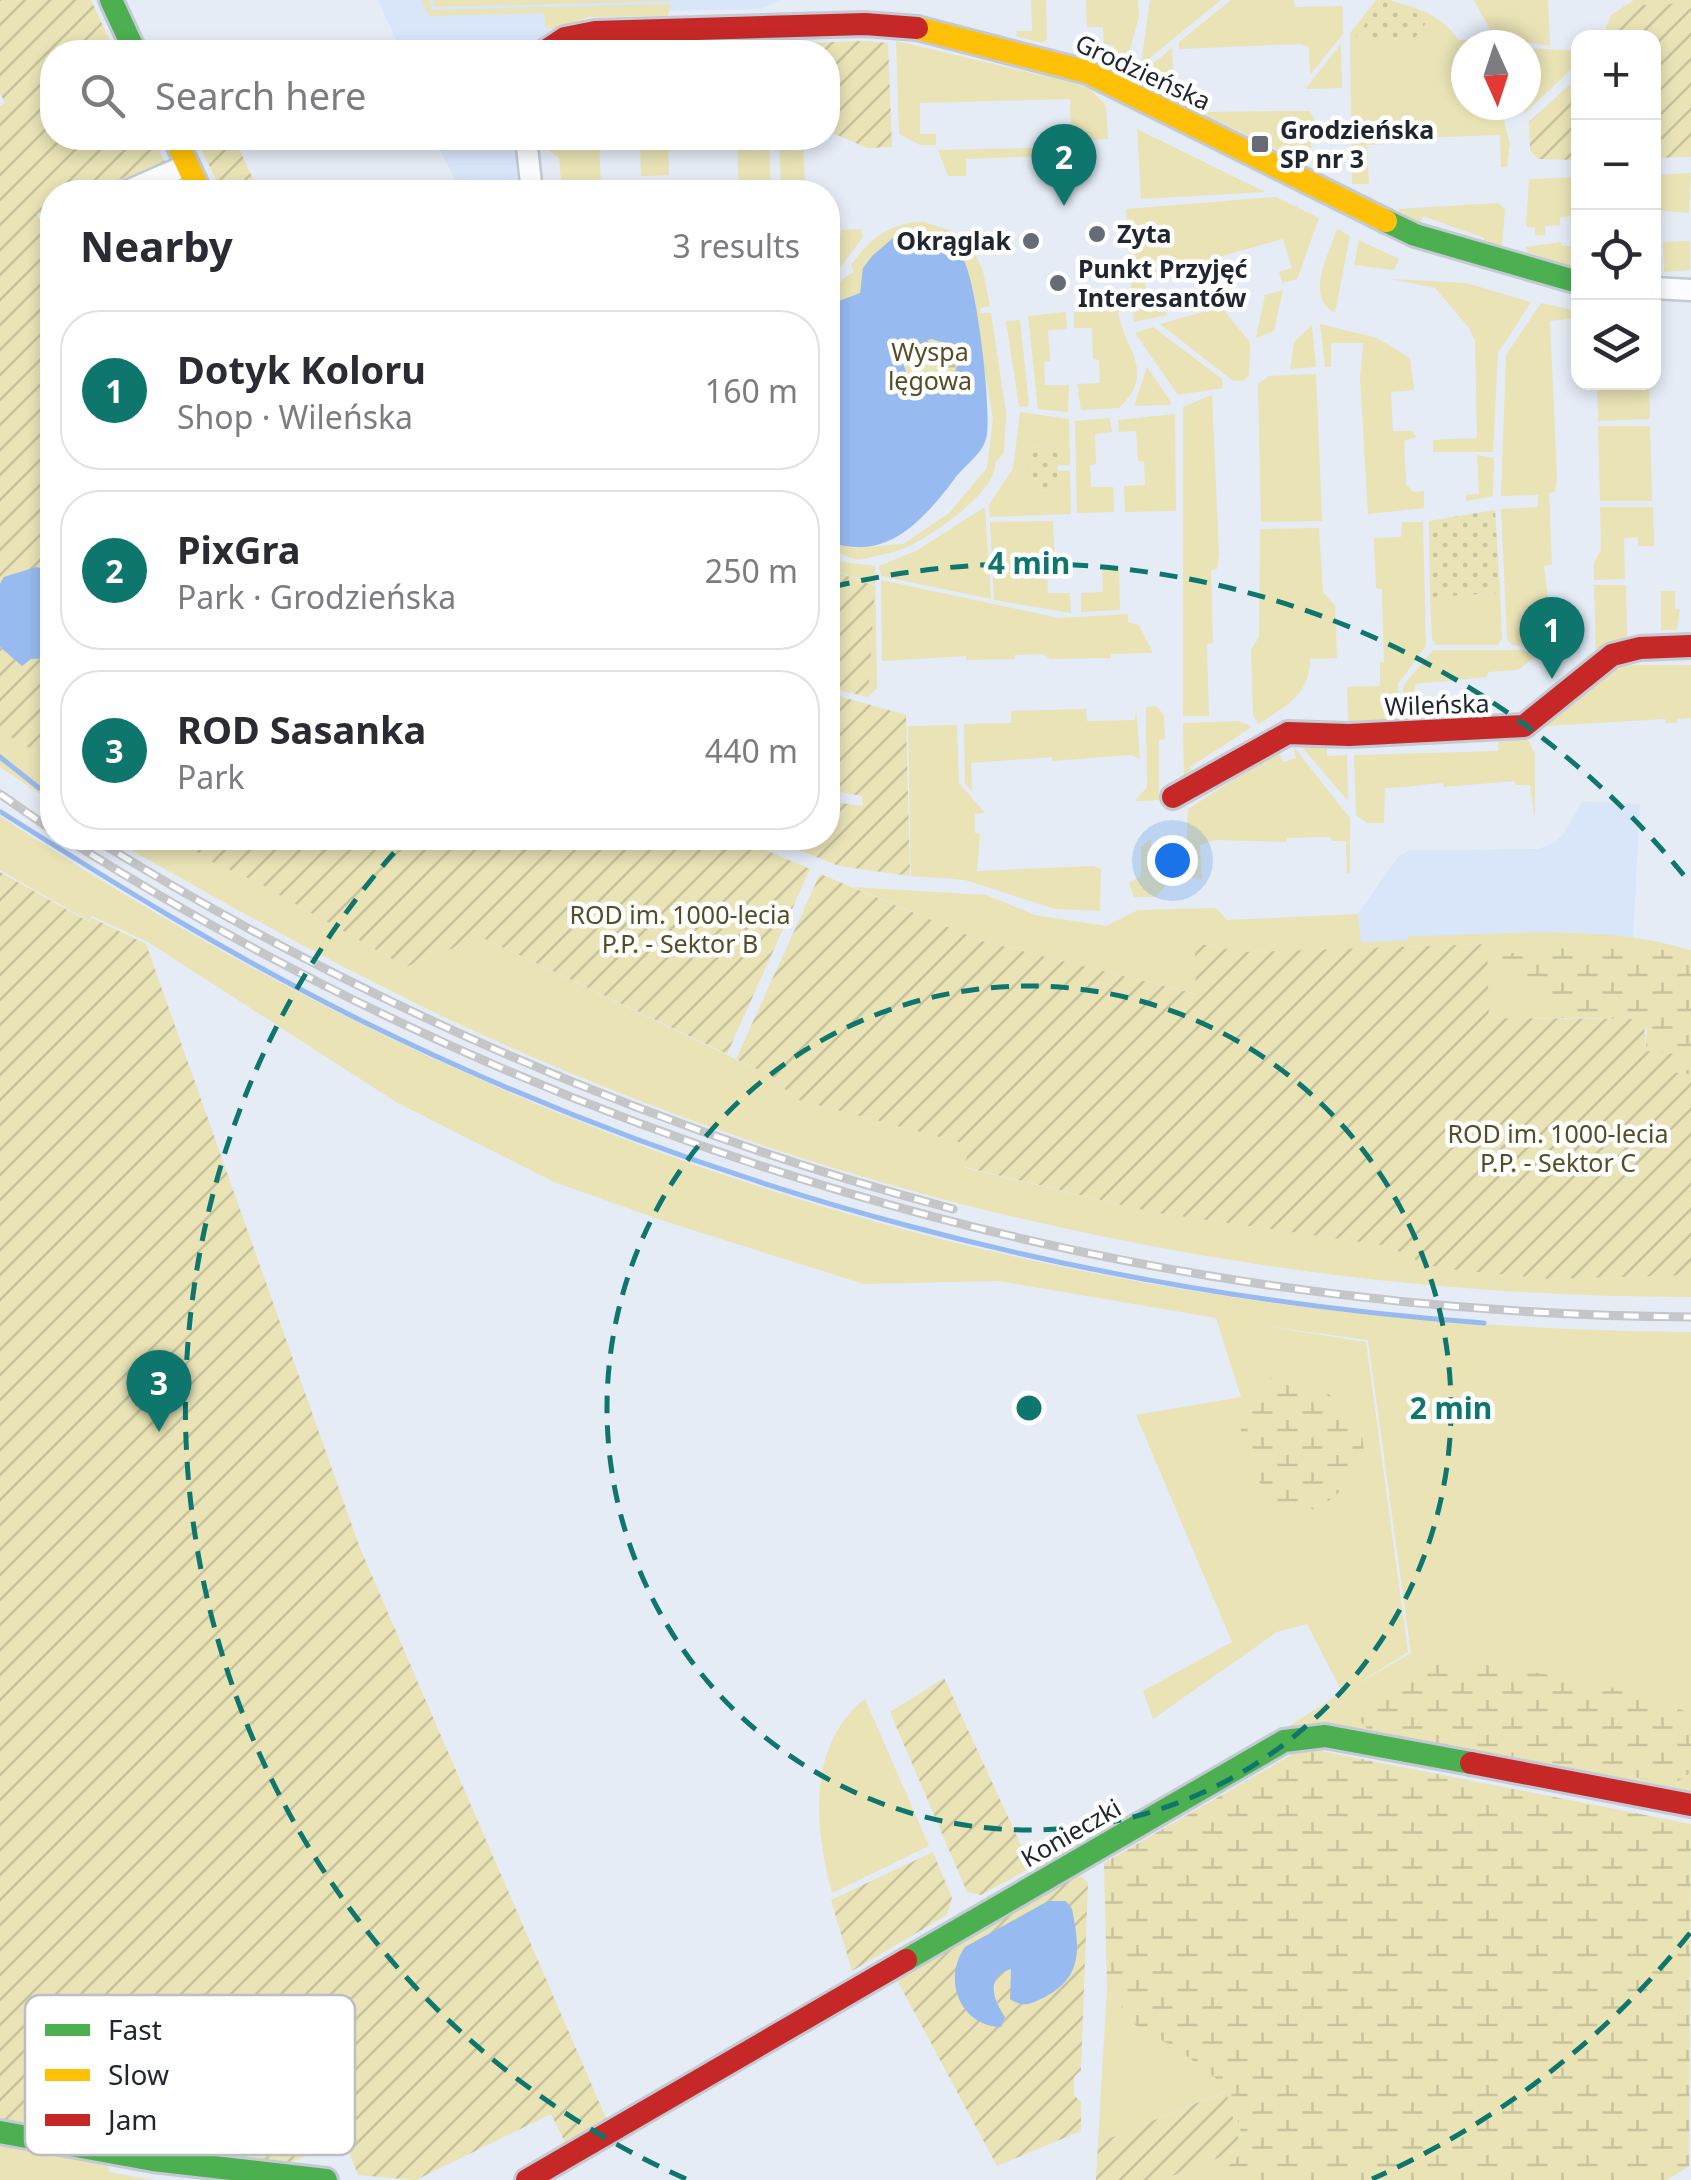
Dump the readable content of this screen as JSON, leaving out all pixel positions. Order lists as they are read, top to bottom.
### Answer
{
  "streets": {
    "street": ["Grodzieńska", "Wileńska", "Konieczki"]
  },
  "parks": ["Wyspa lęgowa", "ROD im. 1000-lecia P.P. - Sektor B", "ROD im. 1000-lecia P.P. - Sektor C"],
  "places": {
    "transit": ["Grodzieńska SP nr 3"],
    "other": ["Zyta", "Okrąglak", "Punkt Przyjęć Interesantów"]
  },
  "legend": ["Fast", "Slow", "Jam"],
  "north": "bottom",
  "page": {
    "map_buttons": ["+", "−"],
    "search": "Search here",
    "pins": ["2", "1", "3"],
    "heading": ["Nearby", "3 results"],
    "list": [
      {
        "mark": "1",
        "name": "Dotyk Koloru",
        "note": "Shop · Wileńska",
        "value": "160 m"
      },
      {
        "mark": "2",
        "name": "PixGra",
        "note": "Park · Grodzieńska",
        "value": "250 m"
      },
      {
        "mark": "3",
        "name": "ROD Sasanka",
        "note": "Park",
        "value": "440 m"
      }
    ]
  },
  "rings": ["4 min", "2 min"]
}
